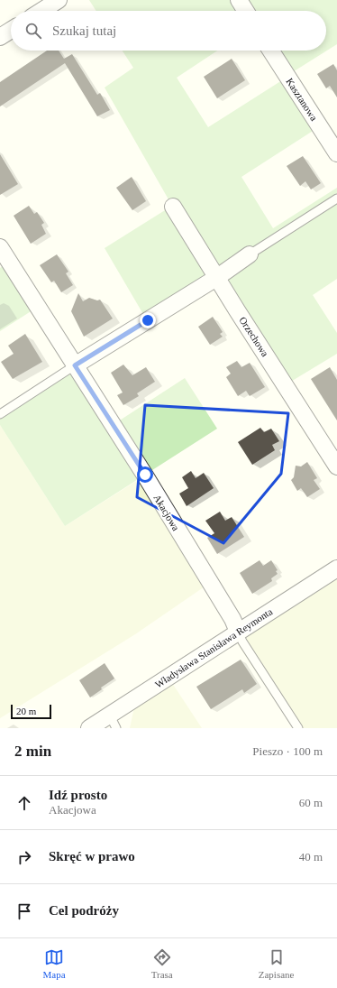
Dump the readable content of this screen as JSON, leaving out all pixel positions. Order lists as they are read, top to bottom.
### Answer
{
  "streets": {
    "street": [
      "Kasztanowa",
      "Orzechowa",
      "Akacjowa",
      "Władysława Stanisława Reymonta"
    ]
  },
  "crossings": [
    ["Akacjowa", "Władysława Stanisława Reymonta"]
  ],
  "scale_bar": "20 m",
  "page": {
    "search": "Szukaj tutaj",
    "scale": "20 m",
    "heading": ["2 min", "Pieszo · 100 m"],
    "list": [
      ["Idź prosto", "Akacjowa", "60 m"],
      ["Skręć w prawo", "40 m"],
      "Cel podróży"
    ],
    "nav": ["Mapa", "Trasa", "Zapisane"]
  }
}
